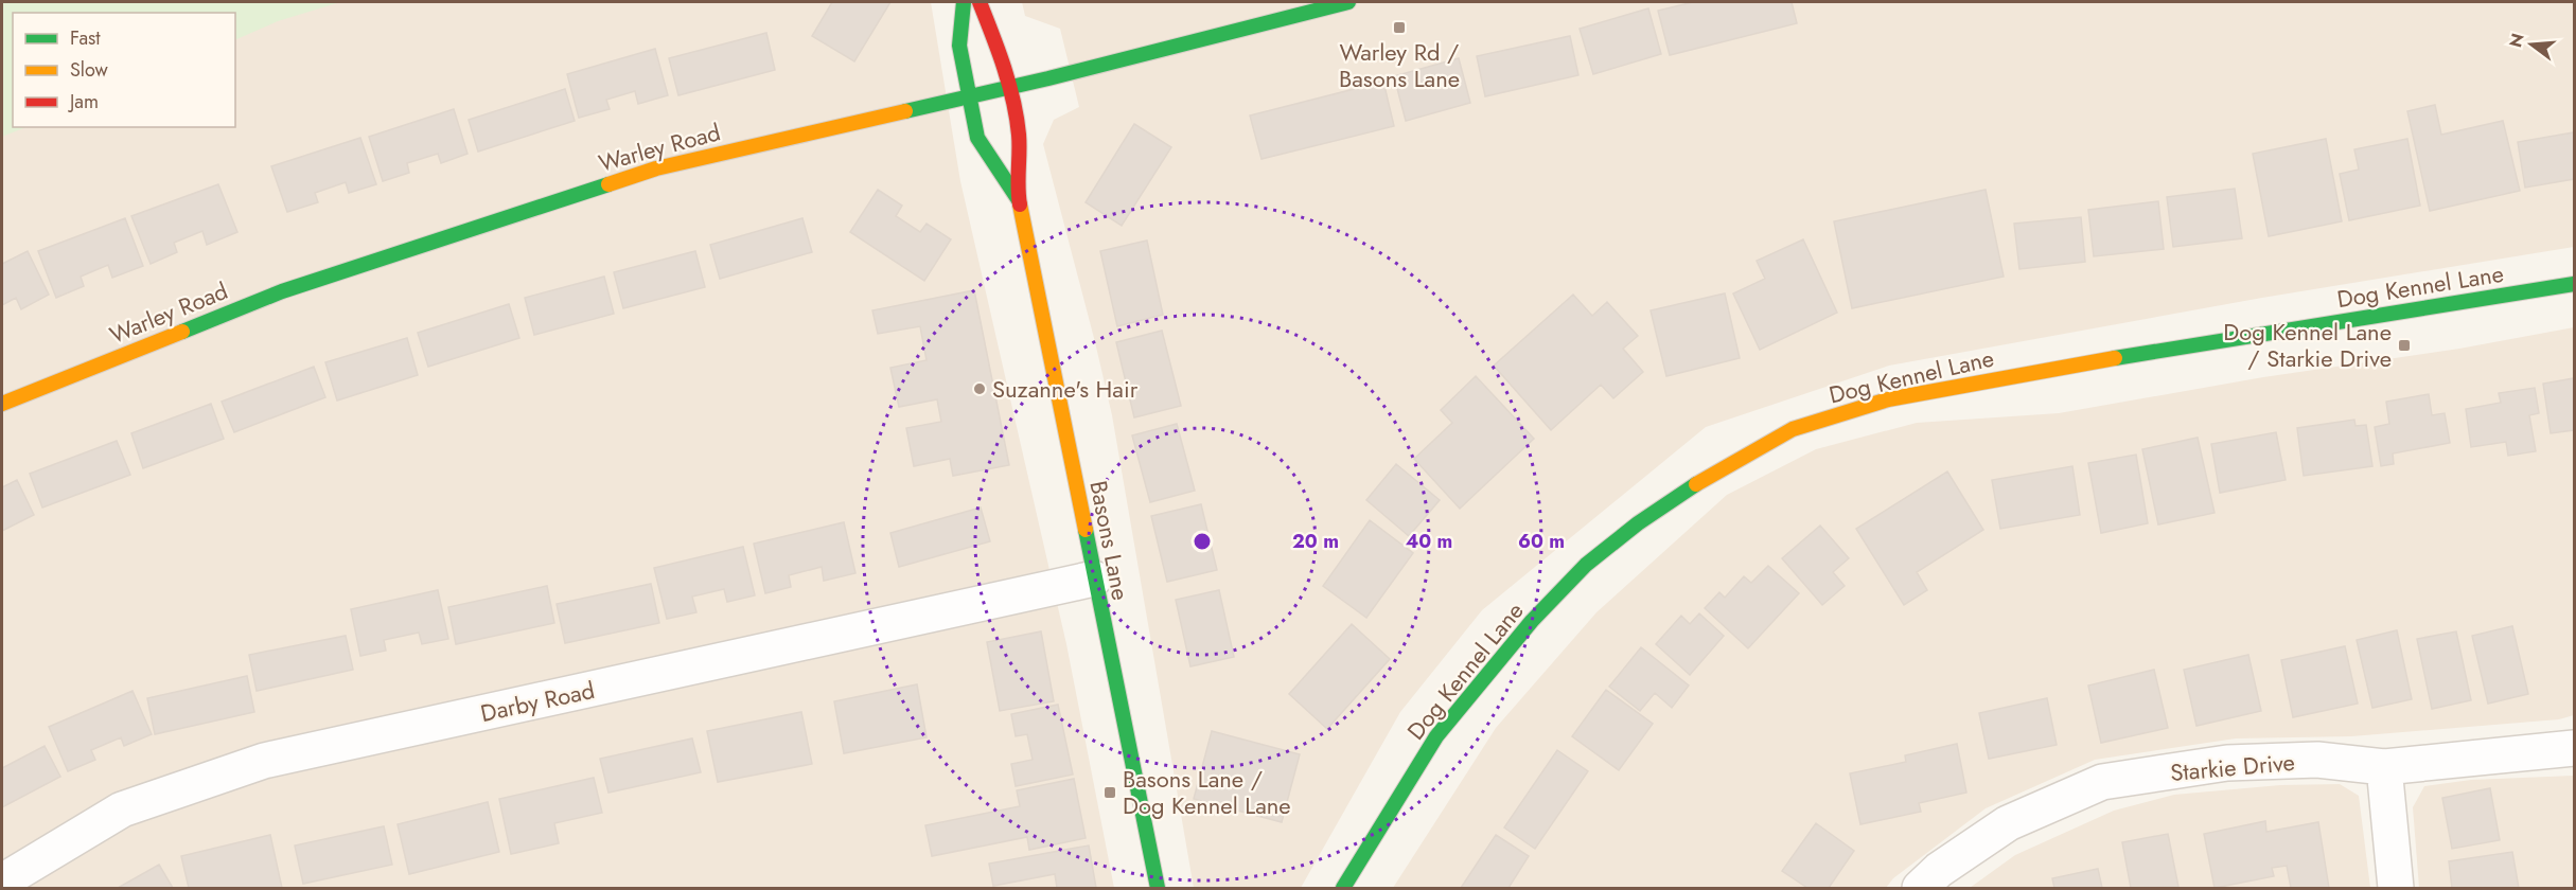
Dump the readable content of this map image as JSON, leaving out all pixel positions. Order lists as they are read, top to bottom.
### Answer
{
  "streets": {
    "street": [
      "Warley Road",
      "Dog Kennel Lane",
      "Basons Lane",
      "Darby Road",
      "Starkie Drive"
    ]
  },
  "crossings": [
    ["Warley Road", "Basons Lane"],
    ["Basons Lane", "Darby Road"]
  ],
  "places": {
    "transit": ["Warley Rd / Basons Lane", "Dog Kennel Lane / Starkie Drive", "Basons Lane / Dog Kennel Lane"],
    "other": ["Suzanne's Hair"]
  },
  "legend": ["Fast", "Slow", "Jam"],
  "north": "left",
  "rings": ["20 m", "40 m", "60 m"]
}
